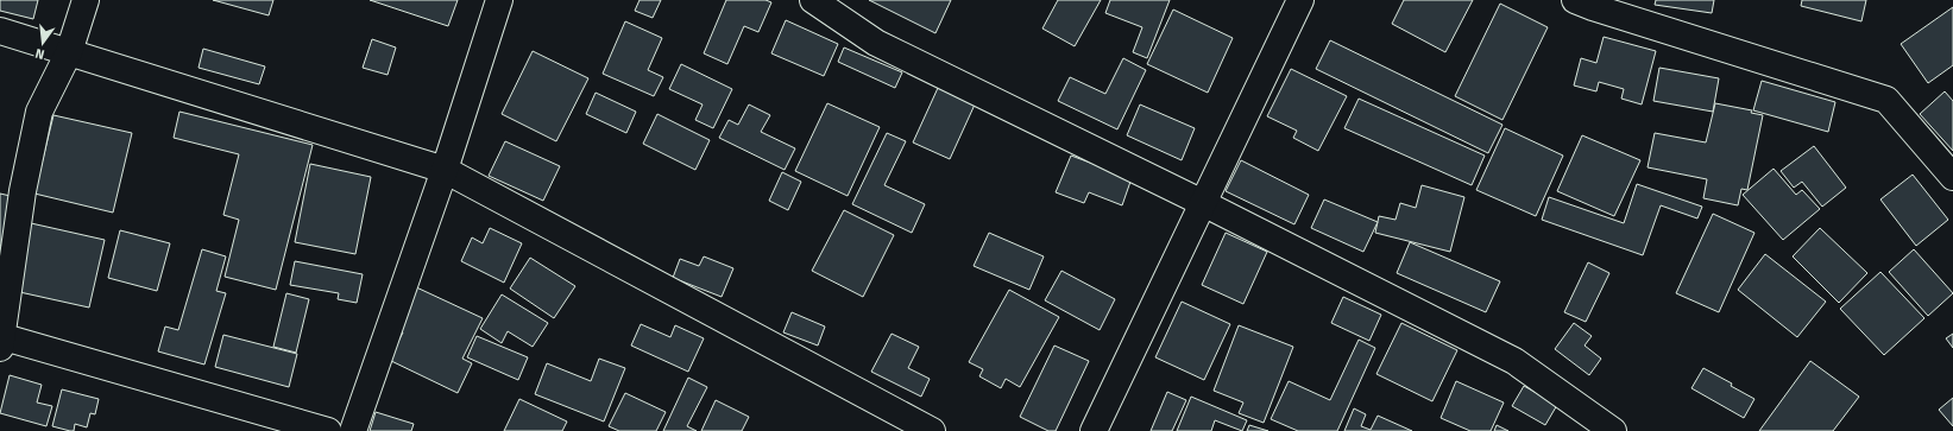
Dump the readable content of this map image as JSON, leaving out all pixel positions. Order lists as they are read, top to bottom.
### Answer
{
  "north": "bottom"
}
